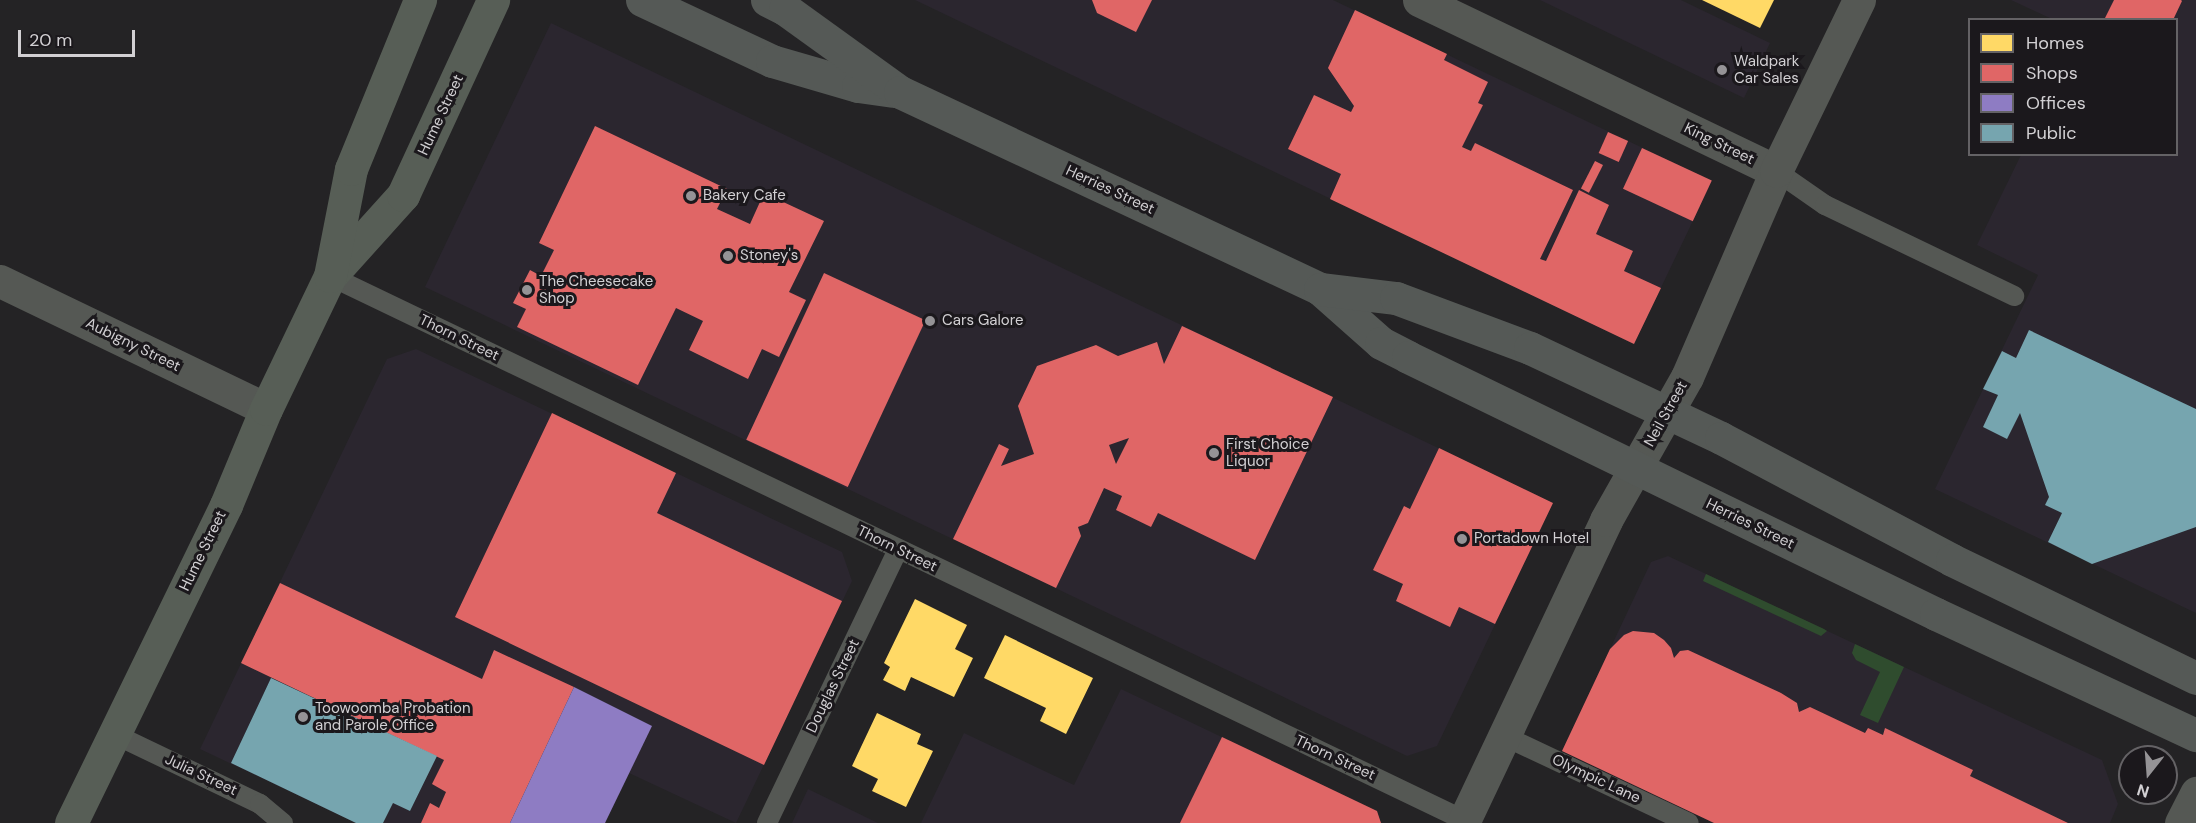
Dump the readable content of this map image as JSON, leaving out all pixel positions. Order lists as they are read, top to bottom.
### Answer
{
  "streets": {
    "highway": ["Hume Street"],
    "main road": ["Herries Street"],
    "street": ["King Street", "Aubigny Street", "Neil Street"],
    "lane": [
      "Thorn Street",
      "Douglas Street",
      "Julia Street",
      "Olympic Lane"
    ]
  },
  "crossings": [
    ["Hume Street", "Thorn Street"],
    ["Hume Street", "Aubigny Street"],
    ["Hume Street", "Julia Street"],
    ["King Street", "Neil Street"],
    ["Herries Street", "Neil Street"],
    ["Thorn Street", "Neil Street"],
    ["Thorn Street", "Douglas Street"],
    ["Neil Street", "Olympic Lane"]
  ],
  "places": [
    "Waldpark Car Sales",
    "Bakery Cafe",
    "Stoney's",
    "The Cheesecake Shop",
    "Cars Galore",
    "First Choice Liquor",
    "Portadown Hotel",
    "Toowoomba Probation and Parole Office"
  ],
  "legend": [
    "Homes",
    "Shops",
    "Offices",
    "Public"
  ],
  "scale_bar": "20 m",
  "north": "bottom"
}
